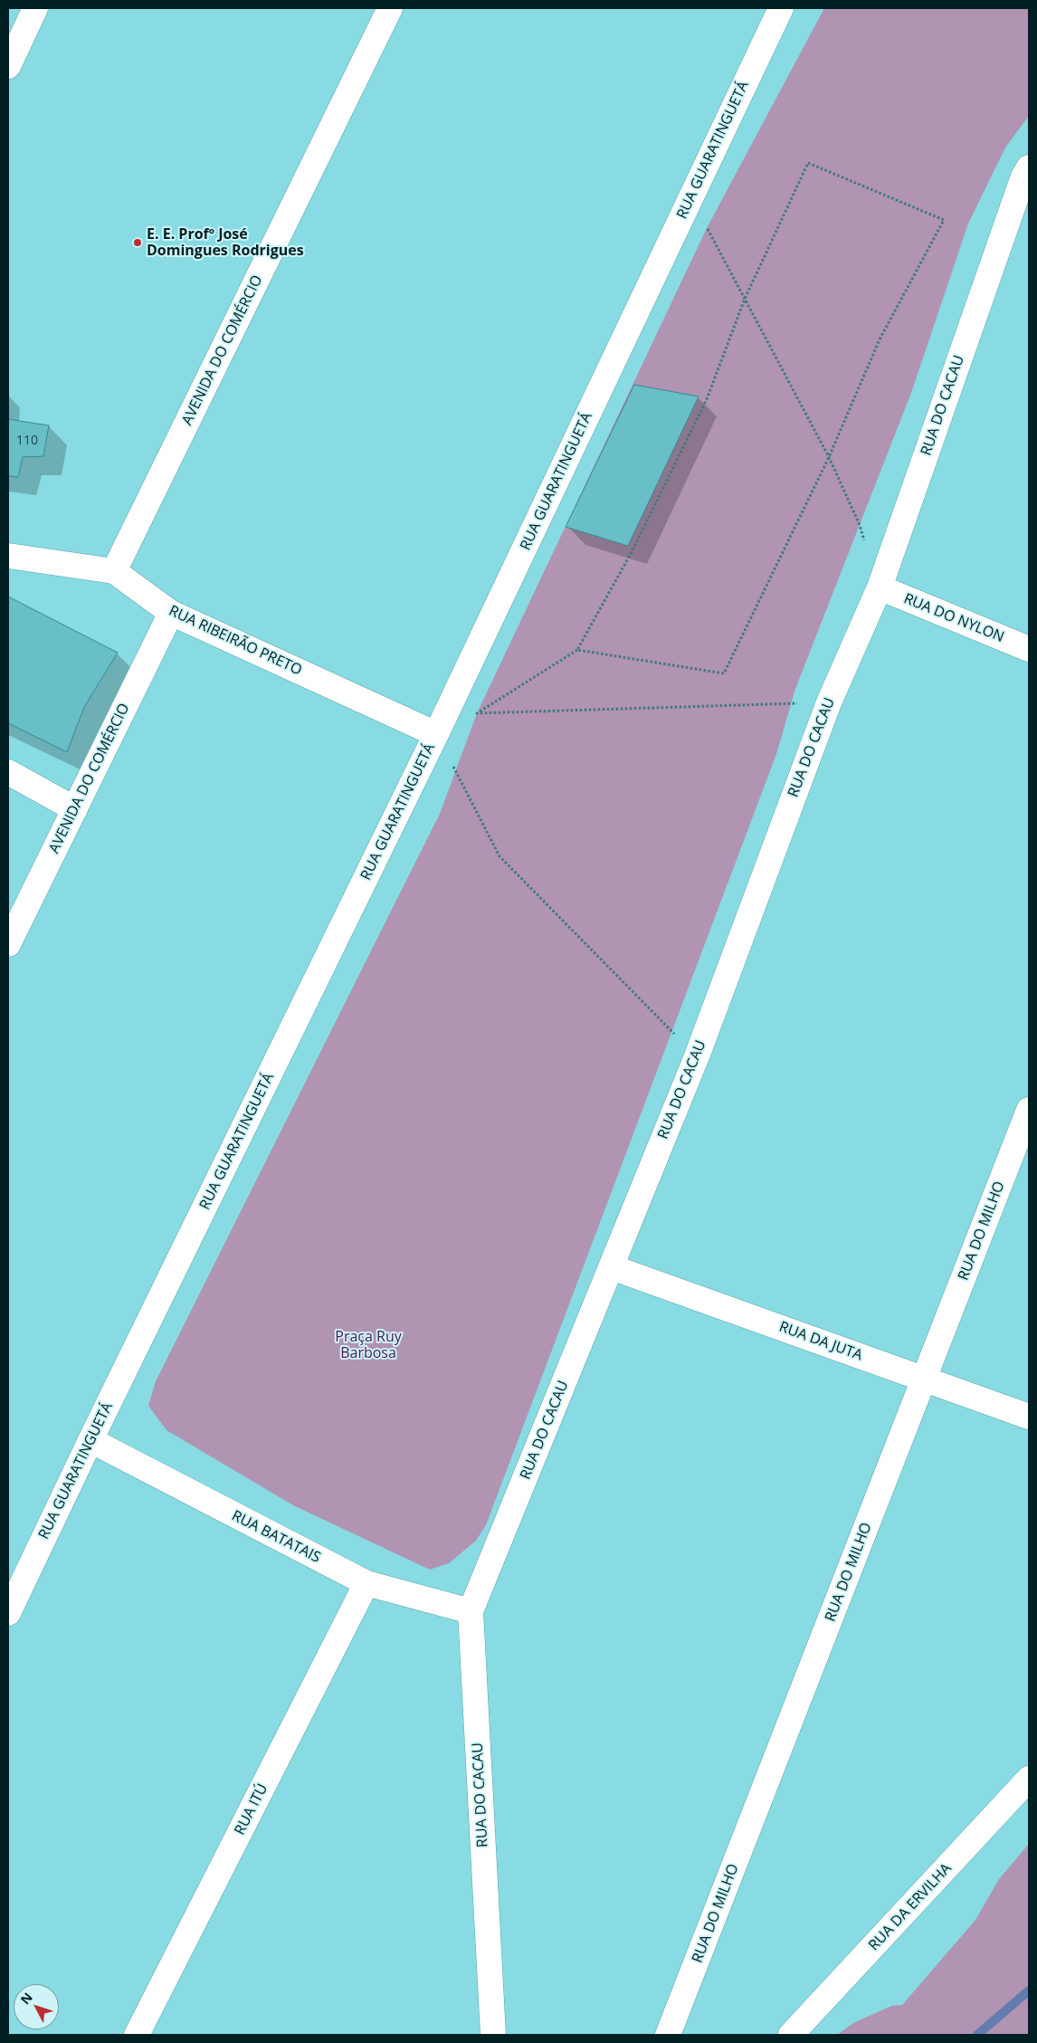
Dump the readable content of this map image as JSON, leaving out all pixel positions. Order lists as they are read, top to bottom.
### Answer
{
  "streets": {
    "street": [
      "RUA GUARATINGUETÁ",
      "AVENIDA DO COMÉRCIO",
      "RUA DO CACAU",
      "RUA DO NYLON",
      "RUA RIBEIRÃO PRETO",
      "RUA DO MILHO",
      "RUA DA JUTA",
      "RUA BATATAIS",
      "RUA ITÚ",
      "RUA DA ERVILHA"
    ]
  },
  "crossings": [
    ["RUA GUARATINGUETÁ", "RUA RIBEIRÃO PRETO"],
    ["RUA GUARATINGUETÁ", "RUA BATATAIS"],
    ["AVENIDA DO COMÉRCIO", "RUA RIBEIRÃO PRETO"],
    ["RUA DO CACAU", "RUA DO NYLON"],
    ["RUA DO CACAU", "RUA DA JUTA"],
    ["RUA DO CACAU", "RUA BATATAIS"],
    ["RUA DO MILHO", "RUA DA JUTA"],
    ["RUA BATATAIS", "RUA ITÚ"]
  ],
  "parks": ["Praça Ruy Barbosa"],
  "places": ["E. E. Profº José Domingues Rodrigues"],
  "house_numbers": ["110"],
  "north": "top left"
}
